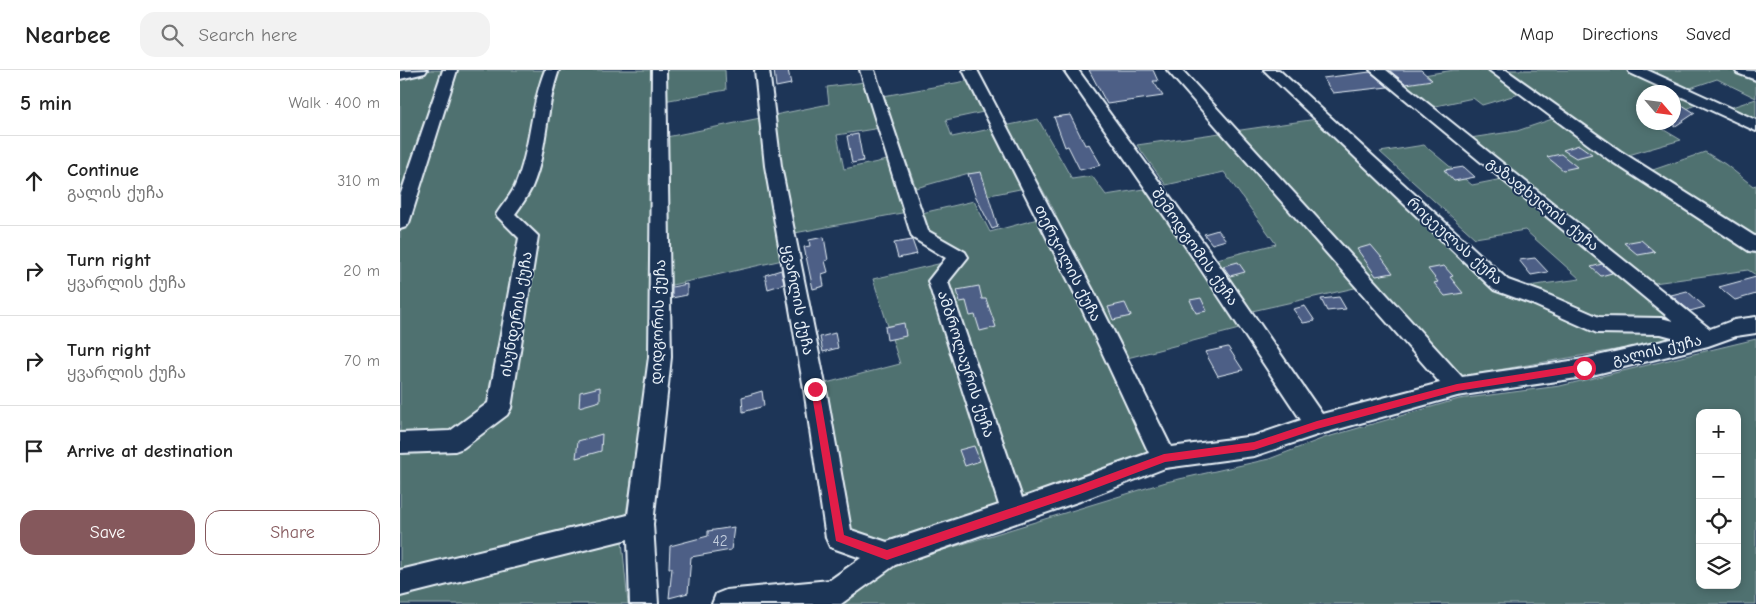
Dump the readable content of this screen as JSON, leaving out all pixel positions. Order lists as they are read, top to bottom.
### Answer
{
  "streets": {
    "street": [
      "გაზაფხულის ქუჩა",
      "რიცეულას ქუჩა",
      "შემოდგომის ქუჩა",
      "თერჯოლის ქუჩა",
      "ყვარლის ქუჩა",
      "ისუნდერის ქუჩა",
      "დიდგორის ქუჩა",
      "გალის ქუჩა",
      "ამბროლაურის ქუჩა"
    ]
  },
  "crossings": [
    ["გაზაფხულის ქუჩა", "რიცეულას ქუჩა"],
    ["გაზაფხულის ქუჩა", "გალის ქუჩა"],
    ["რიცეულას ქუჩა", "გალის ქუჩა"],
    ["შემოდგომის ქუჩა", "გალის ქუჩა"],
    ["თერჯოლის ქუჩა", "გალის ქუჩა"],
    ["ყვარლის ქუჩა", "გალის ქუჩა"],
    ["გალის ქუჩა", "ამბროლაურის ქუჩა"]
  ],
  "house_numbers": ["42"],
  "north": "bottom right",
  "page": {
    "header": "Nearbee",
    "search": "Search here",
    "nav": ["Map", "Directions", "Saved"],
    "heading": ["5 min", "Walk · 400 m"],
    "list": [
      ["Continue", "გალის ქუჩა", "310 m"],
      ["Turn right", "ყვარლის ქუჩა", "20 m"],
      ["Turn right", "ყვარლის ქუჩა", "70 m"],
      "Arrive at destination"
    ],
    "map_buttons": ["+", "−"],
    "buttons": ["Save", "Share"]
  }
}
